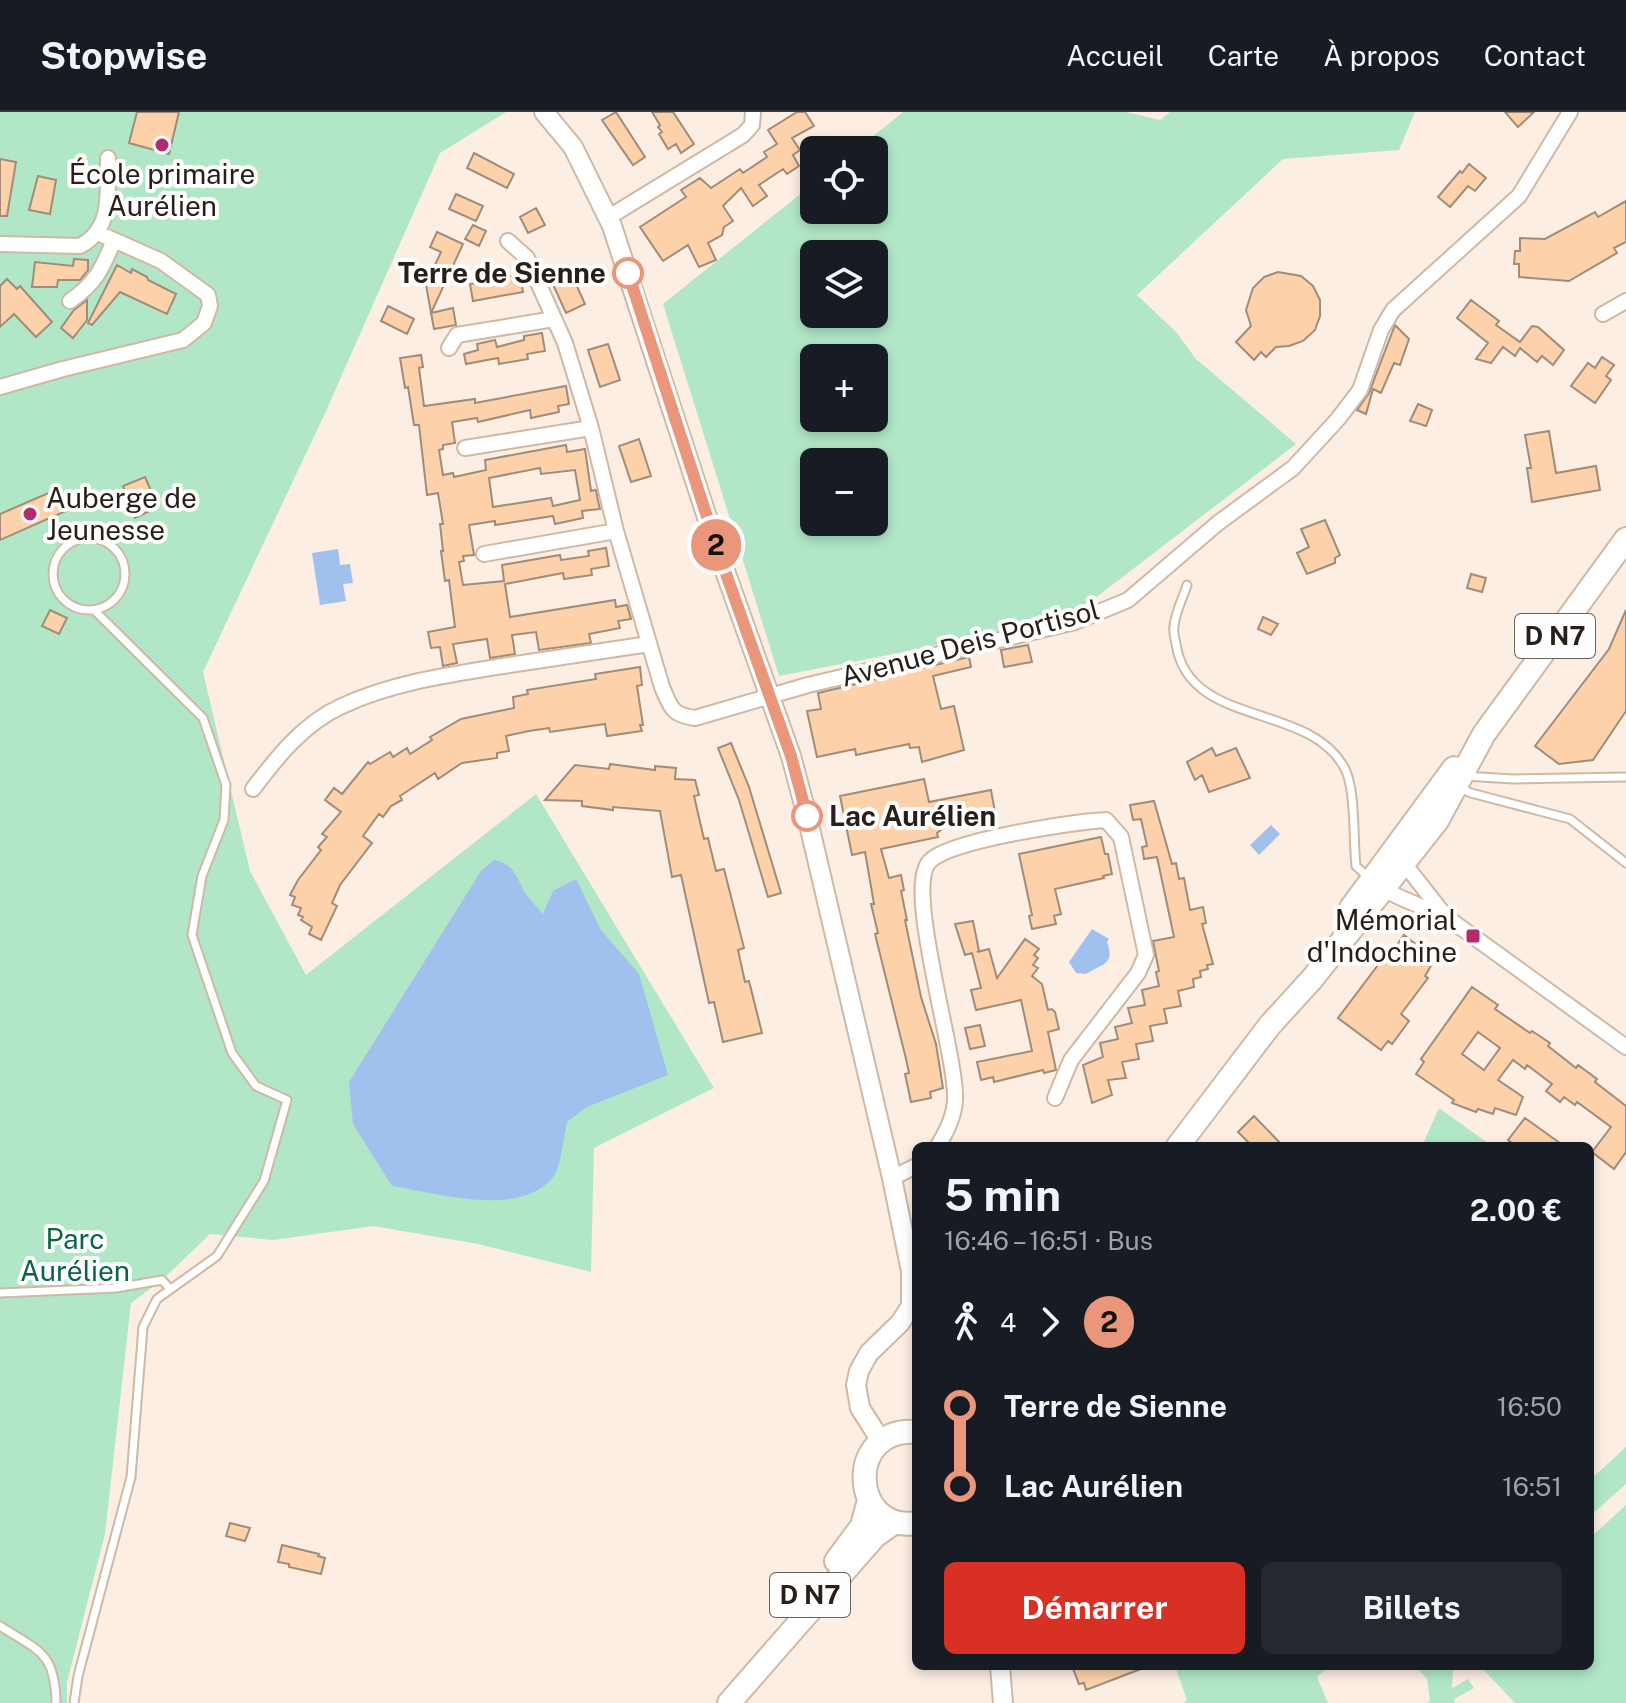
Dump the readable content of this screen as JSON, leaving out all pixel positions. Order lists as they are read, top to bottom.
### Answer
{
  "streets": {
    "main road": ["D N7"],
    "street": ["Avenue Deis Portisol"]
  },
  "parks": ["Parc Aurélien"],
  "places": {
    "other": [
      "École primaire Aurélien",
      "Terre de Sienne",
      "Auberge de Jeunesse",
      "Lac Aurélien"
    ],
    "transit": ["Mémorial d'Indochine"]
  },
  "lines": ["bus line 2"],
  "page": {
    "header": "Stopwise",
    "nav": [
      "Accueil",
      "Carte",
      "À propos",
      "Contact"
    ],
    "on_map": "2",
    "map_buttons": ["+", "−"],
    "heading": ["5 min", "16:46 – 16:51 · Bus", "2.00 €"],
    "legs": ["4", "2"],
    "list": [
      {
        "name": "Terre de Sienne",
        "value": "16:50"
      },
      {
        "name": "Lac Aurélien",
        "value": "16:51"
      }
    ],
    "buttons": ["Démarrer", "Billets"]
  }
}
